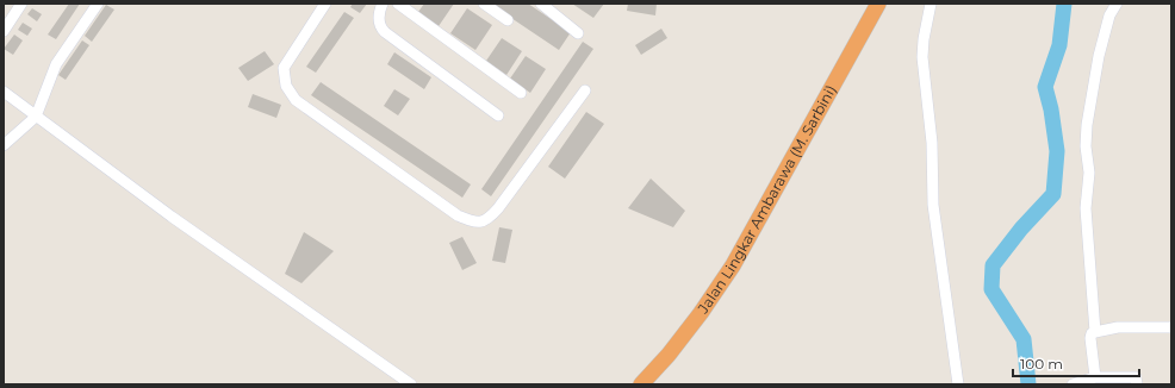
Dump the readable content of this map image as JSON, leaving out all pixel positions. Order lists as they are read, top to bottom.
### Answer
{
  "streets": {
    "highway": ["Jalan Lingkar Ambarawa (M. Sarbini)"]
  },
  "scale_bar": "100 m"
}
